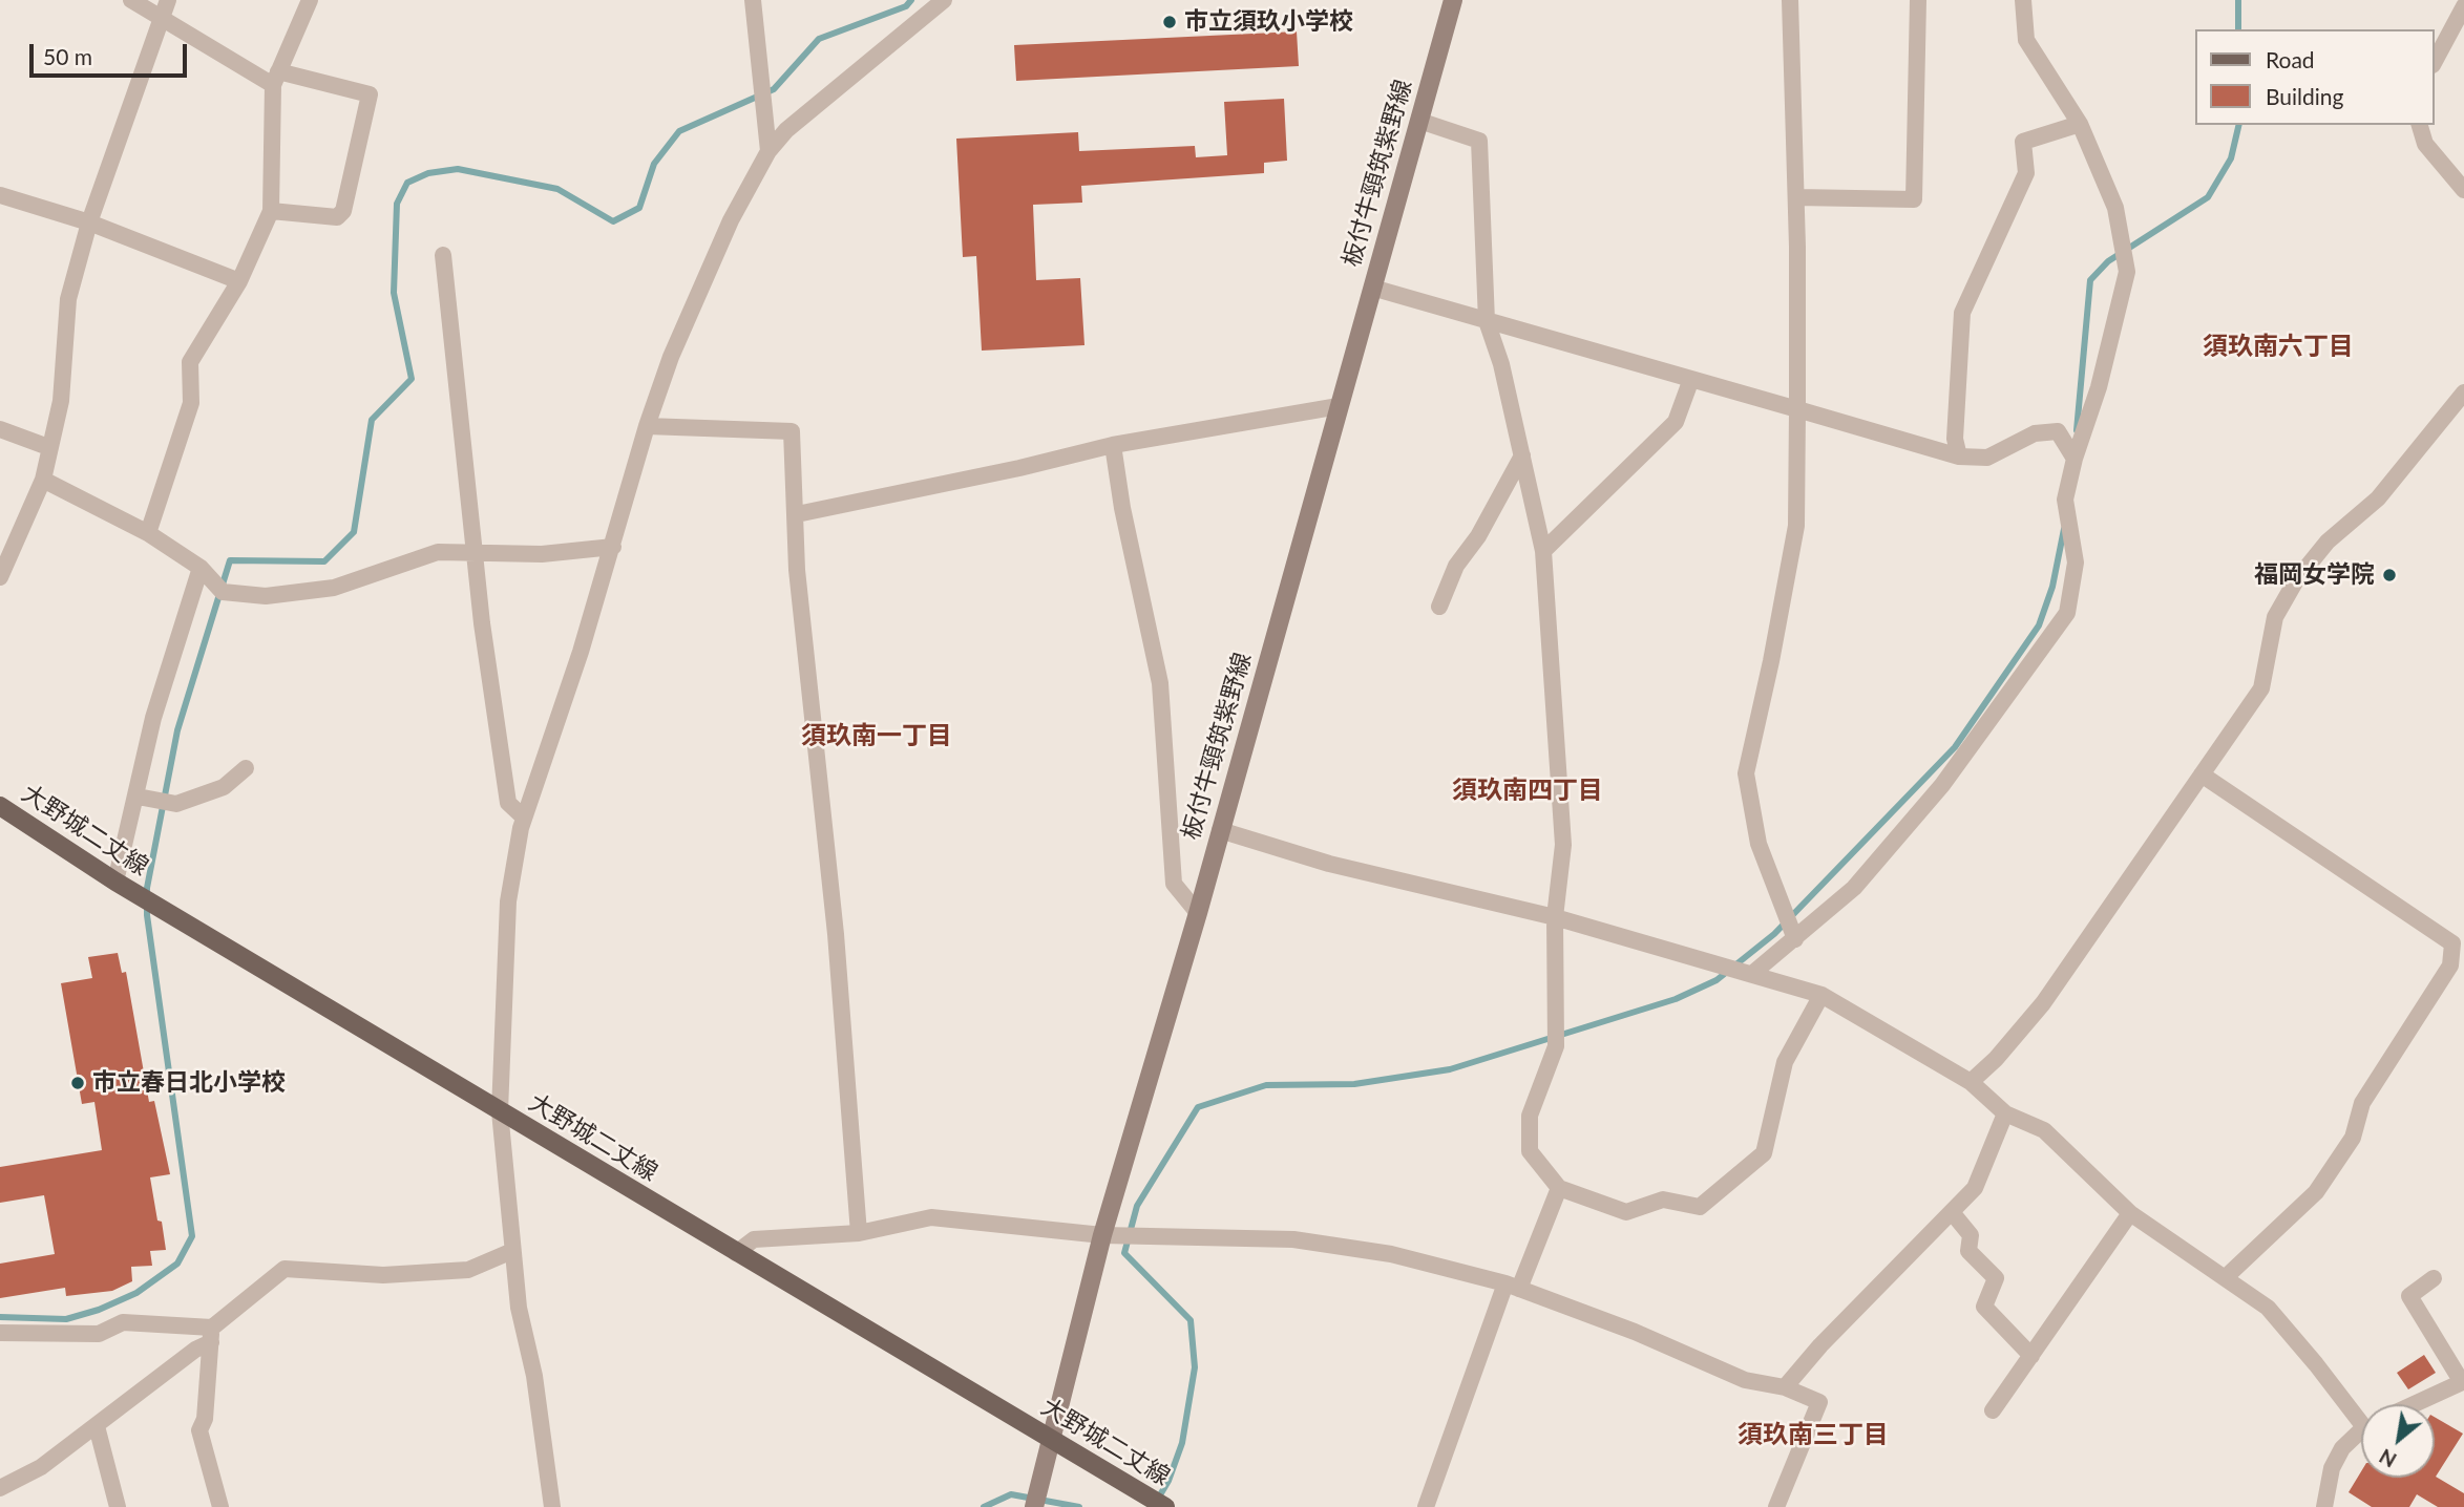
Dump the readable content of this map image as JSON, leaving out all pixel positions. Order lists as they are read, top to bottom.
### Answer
{
  "streets": {
    "main road": ["板付牛頸筑紫野線", "大野城二丈線"]
  },
  "crossings": [
    ["板付牛頸筑紫野線", "大野城二丈線"]
  ],
  "districts": [
    "須玖南六丁目",
    "須玖南一丁目",
    "須玖南四丁目",
    "須玖南三丁目"
  ],
  "places": ["市立須玖小学校", "福岡女学院", "市立春日北小学校"],
  "legend": ["Road", "Building"],
  "scale_bar": "50 m",
  "north": "bottom left"
}
